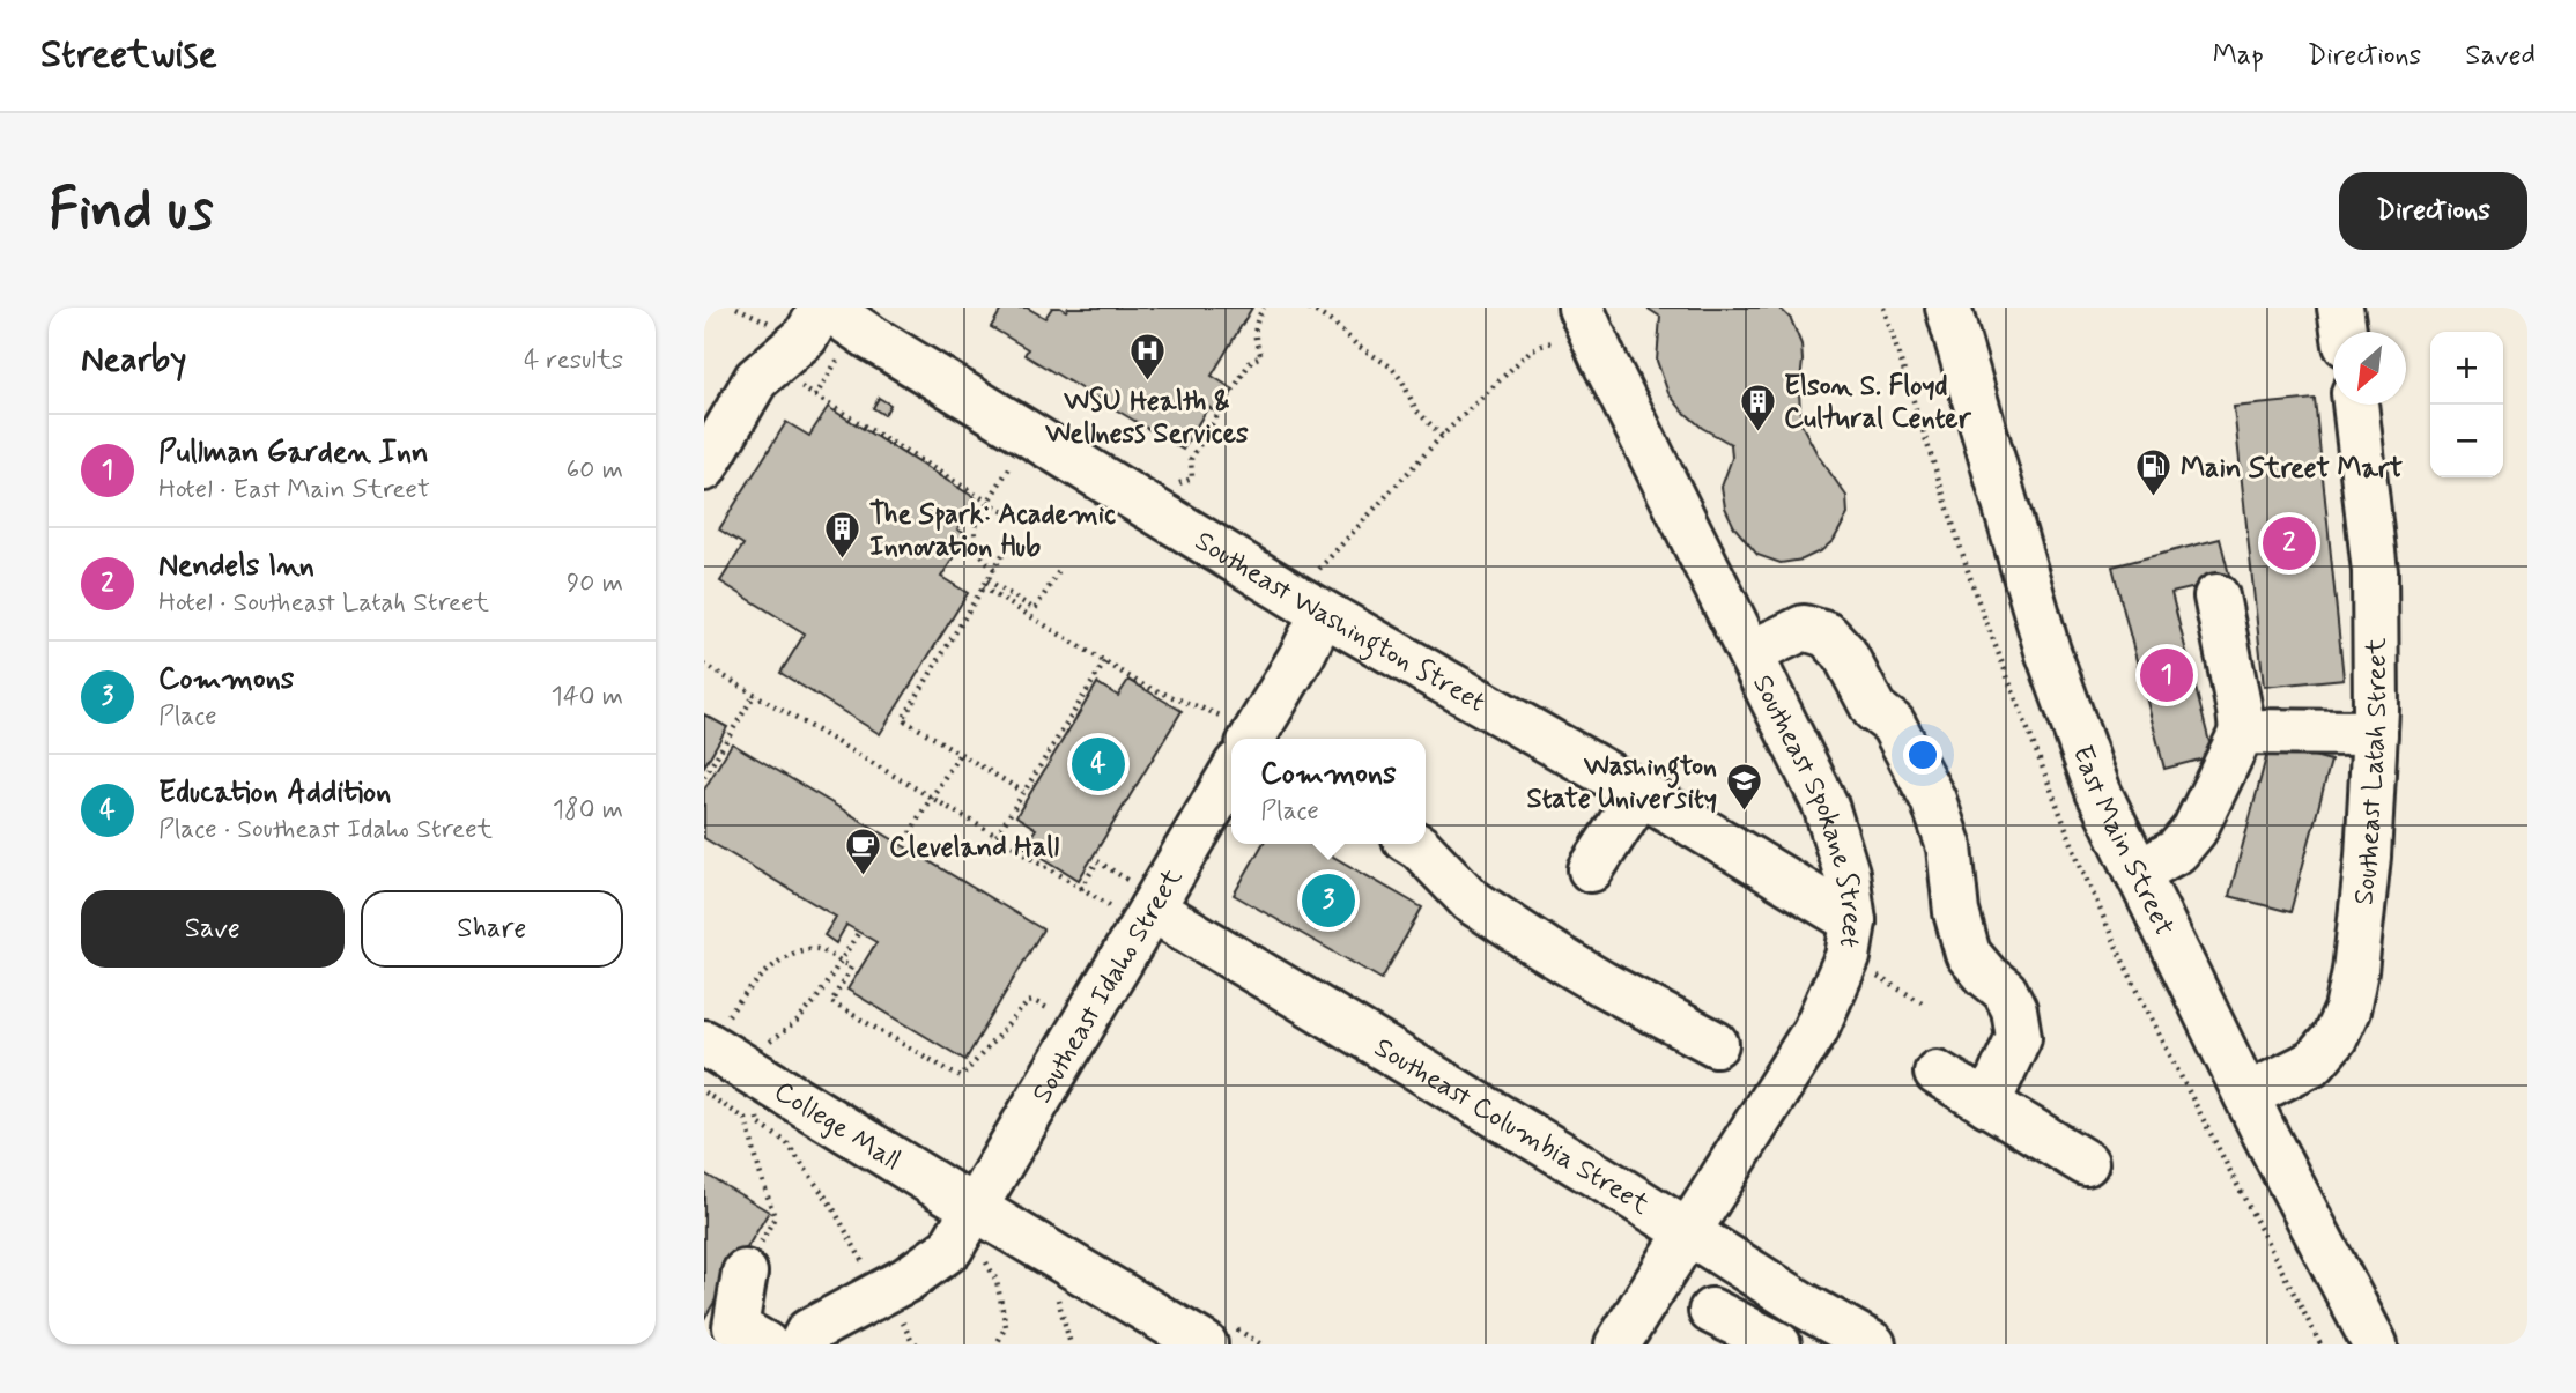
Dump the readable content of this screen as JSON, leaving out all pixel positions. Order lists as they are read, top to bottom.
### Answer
{
  "streets": {
    "street": [
      "Southeast Washington Street",
      "Southeast Latah Street",
      "Southeast Spokane Street",
      "East Main Street",
      "Southeast Idaho Street",
      "College Mall",
      "Southeast Columbia Street"
    ]
  },
  "crossings": [
    ["Southeast Washington Street", "Southeast Spokane Street"],
    ["Southeast Washington Street", "Southeast Idaho Street"],
    ["Southeast Latah Street", "East Main Street"],
    ["Southeast Spokane Street", "Southeast Columbia Street"],
    ["Southeast Idaho Street", "College Mall"],
    ["Southeast Idaho Street", "Southeast Columbia Street"]
  ],
  "places": {
    "hospital": ["WSU Health & Wellness Services"],
    "building": ["Elson S. Floyd Cultural Center", "The Spark: Academic Innovation Hub"],
    "fuel station": ["Main Street Mart"],
    "school or university": ["Washington State University"],
    "cafe": ["Cleveland Hall"]
  },
  "north": "bottom left",
  "page": {
    "header": "Streetwise",
    "nav": ["Map", "Directions", "Saved"],
    "buttons": [
      "Directions",
      ["Save", "Share"]
    ],
    "title": "Find us",
    "heading": ["Nearby", "4 results"],
    "map_buttons": ["+", "−"],
    "list": [
      {
        "mark": "1",
        "name": "Pullman Garden Inn",
        "note": "Hotel · East Main Street",
        "value": "60 m"
      },
      {
        "mark": "2",
        "name": "Nendels Inn",
        "note": "Hotel · Southeast Latah Street",
        "value": "90 m"
      },
      {
        "mark": "3",
        "name": "Commons",
        "note": "Place",
        "value": "140 m"
      },
      {
        "mark": "4",
        "name": "Education Addition",
        "note": "Place · Southeast Idaho Street",
        "value": "180 m"
      }
    ],
    "pins": [
      "2",
      "1",
      "4",
      "3"
    ],
    "popup": ["Commons", "Place"]
  }
}
